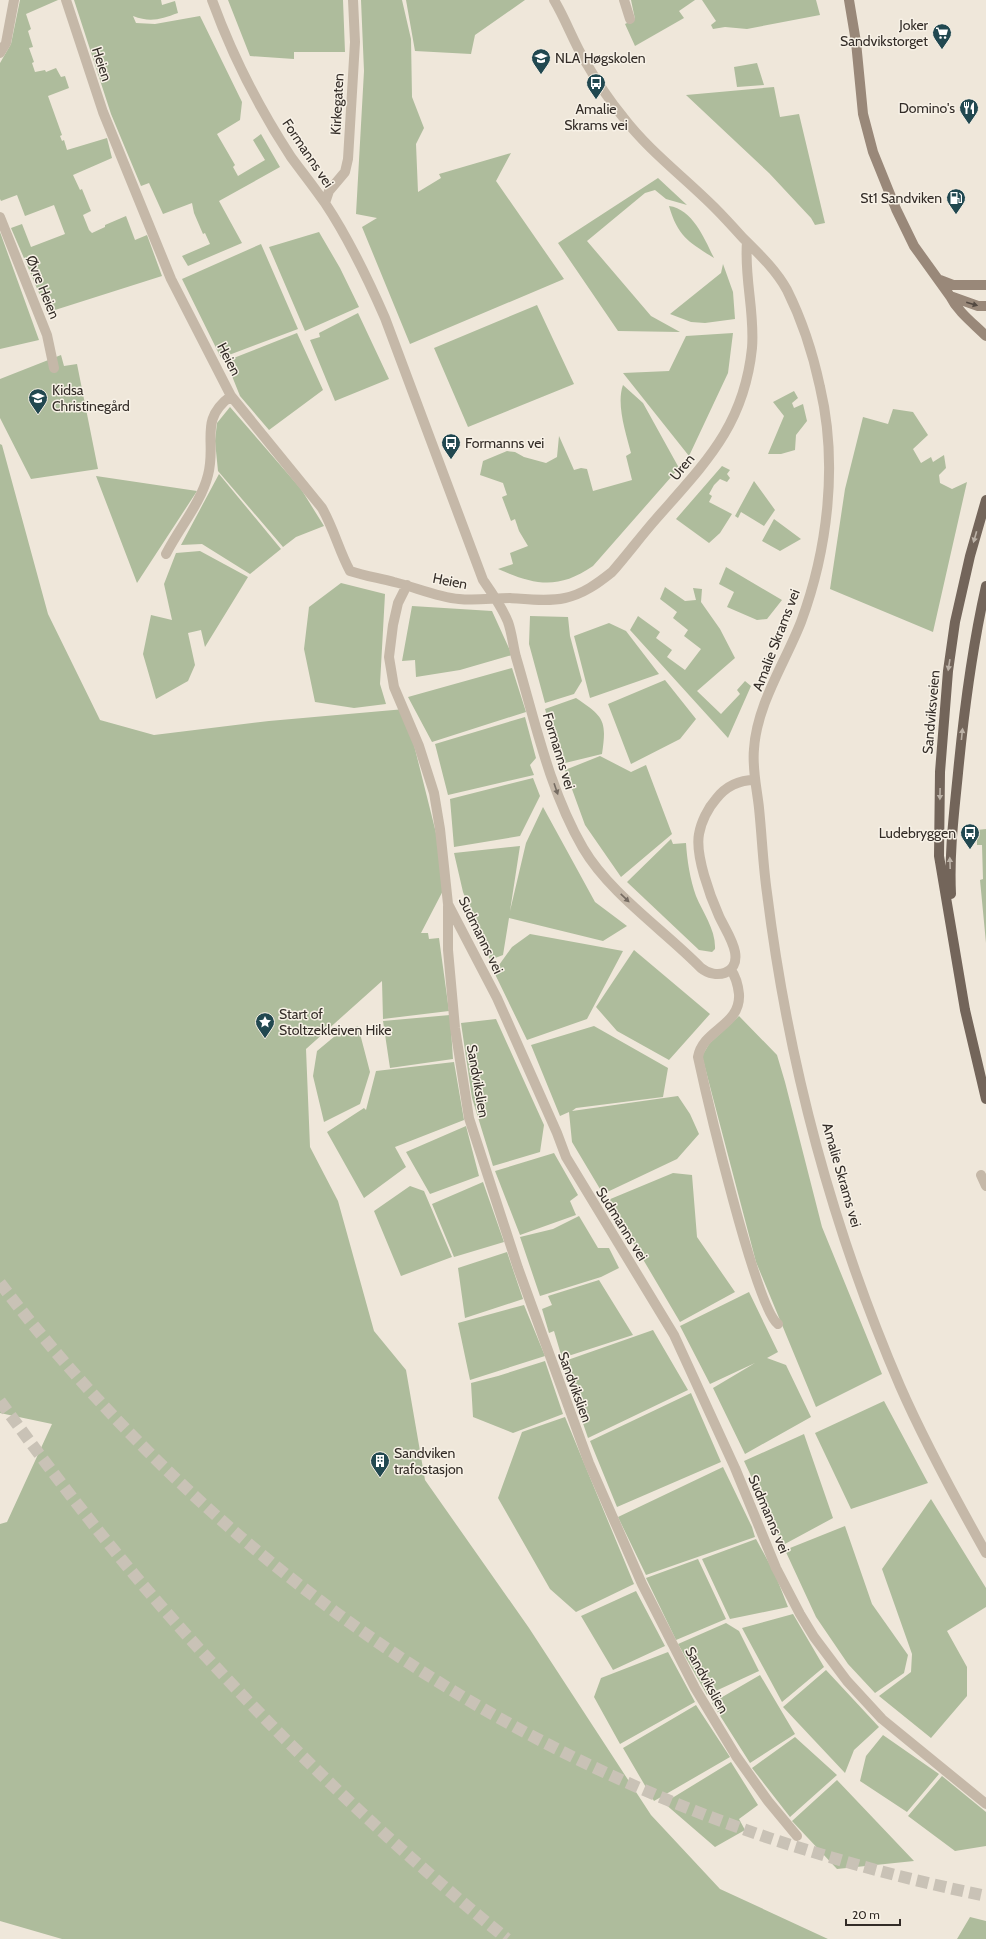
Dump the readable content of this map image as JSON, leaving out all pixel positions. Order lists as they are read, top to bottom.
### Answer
{
  "streets": {
    "main road": ["Sandviksveien"],
    "street": [
      "Heien",
      "Kirkegaten",
      "Formanns vei",
      "Øvre Heien",
      "Uren",
      "Amalie Skrams vei",
      "Sudmanns vei",
      "Sandvikslien"
    ]
  },
  "crossings": [
    ["Heien", "Formanns vei"],
    ["Heien", "Uren"],
    ["Heien", "Sudmanns vei"],
    ["Kirkegaten", "Formanns vei"],
    ["Formanns vei", "Uren"],
    ["Uren", "Amalie Skrams vei"],
    ["Sudmanns vei", "Sandvikslien"]
  ],
  "one_way": ["Formanns vei"],
  "places": {
    "supermarket": ["Joker Sandvikstorget"],
    "school or university": ["NLA Høgskolen", "Kidsa Christinegård"],
    "bus stop": ["Amalie Skrams vei", "Formanns vei", "Ludebryggen"],
    "restaurant": ["Domino's"],
    "fuel station": ["St1 Sandviken"],
    "place": ["Start of Stoltzekleiven Hike"],
    "building": ["Sandviken trafostasjon"]
  },
  "scale_bar": "20 m"
}
